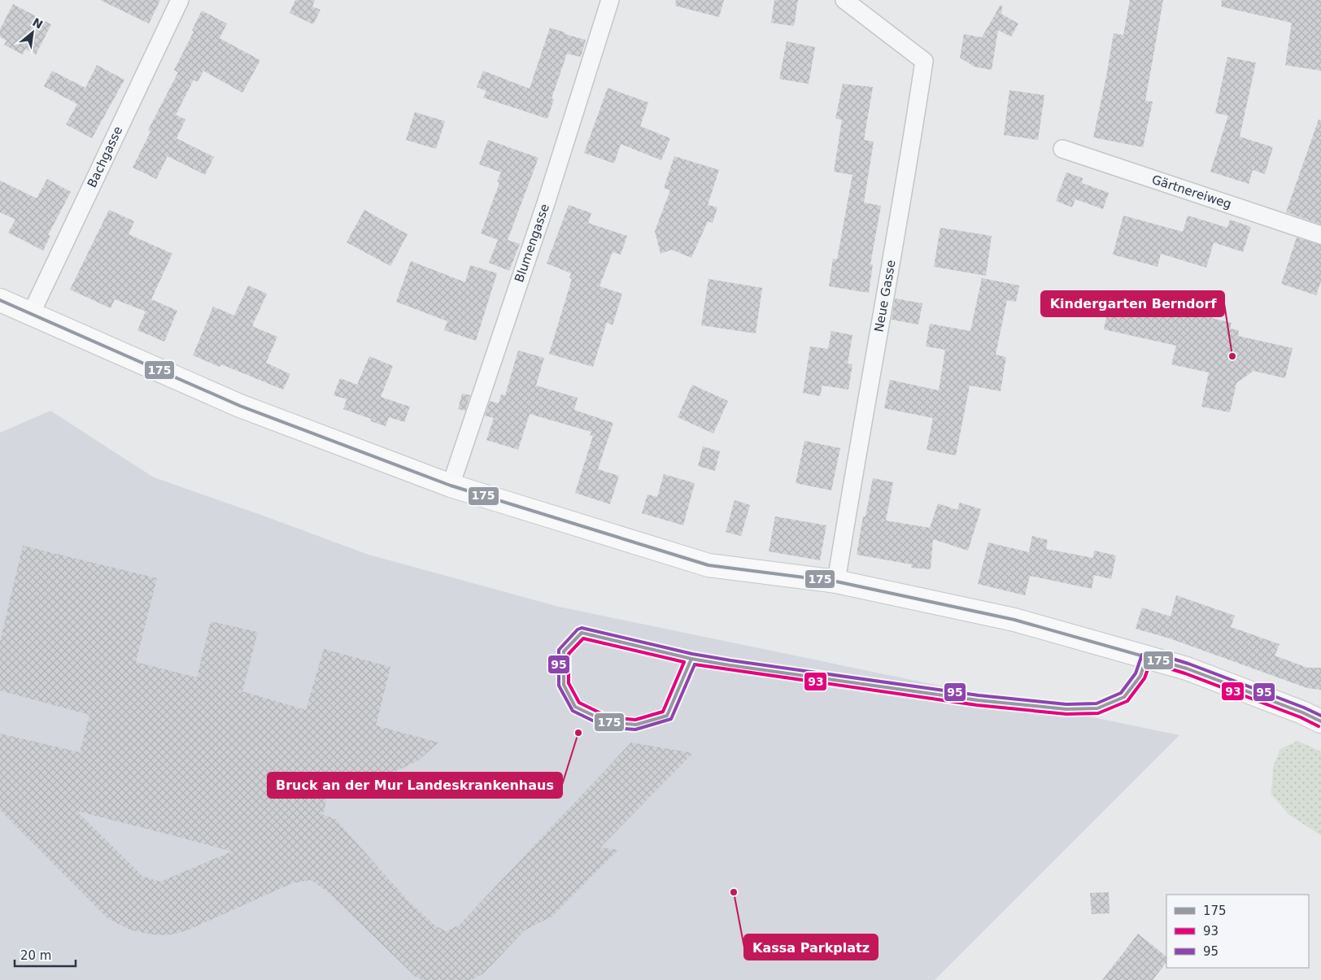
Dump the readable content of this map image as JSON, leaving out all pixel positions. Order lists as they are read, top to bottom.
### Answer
{
  "streets": {
    "street": [
      "Bachgasse",
      "Gärtnereiweg",
      "Blumengasse",
      "Neue Gasse"
    ]
  },
  "places": ["Kindergarten Berndorf", "Bruck an der Mur Landeskrankenhaus", "Kassa Parkplatz"],
  "lines": ["transit line 175", "transit line 95", "transit line 93"],
  "legend": ["175", "93", "95"],
  "scale_bar": "20 m",
  "north": "top right"
}
